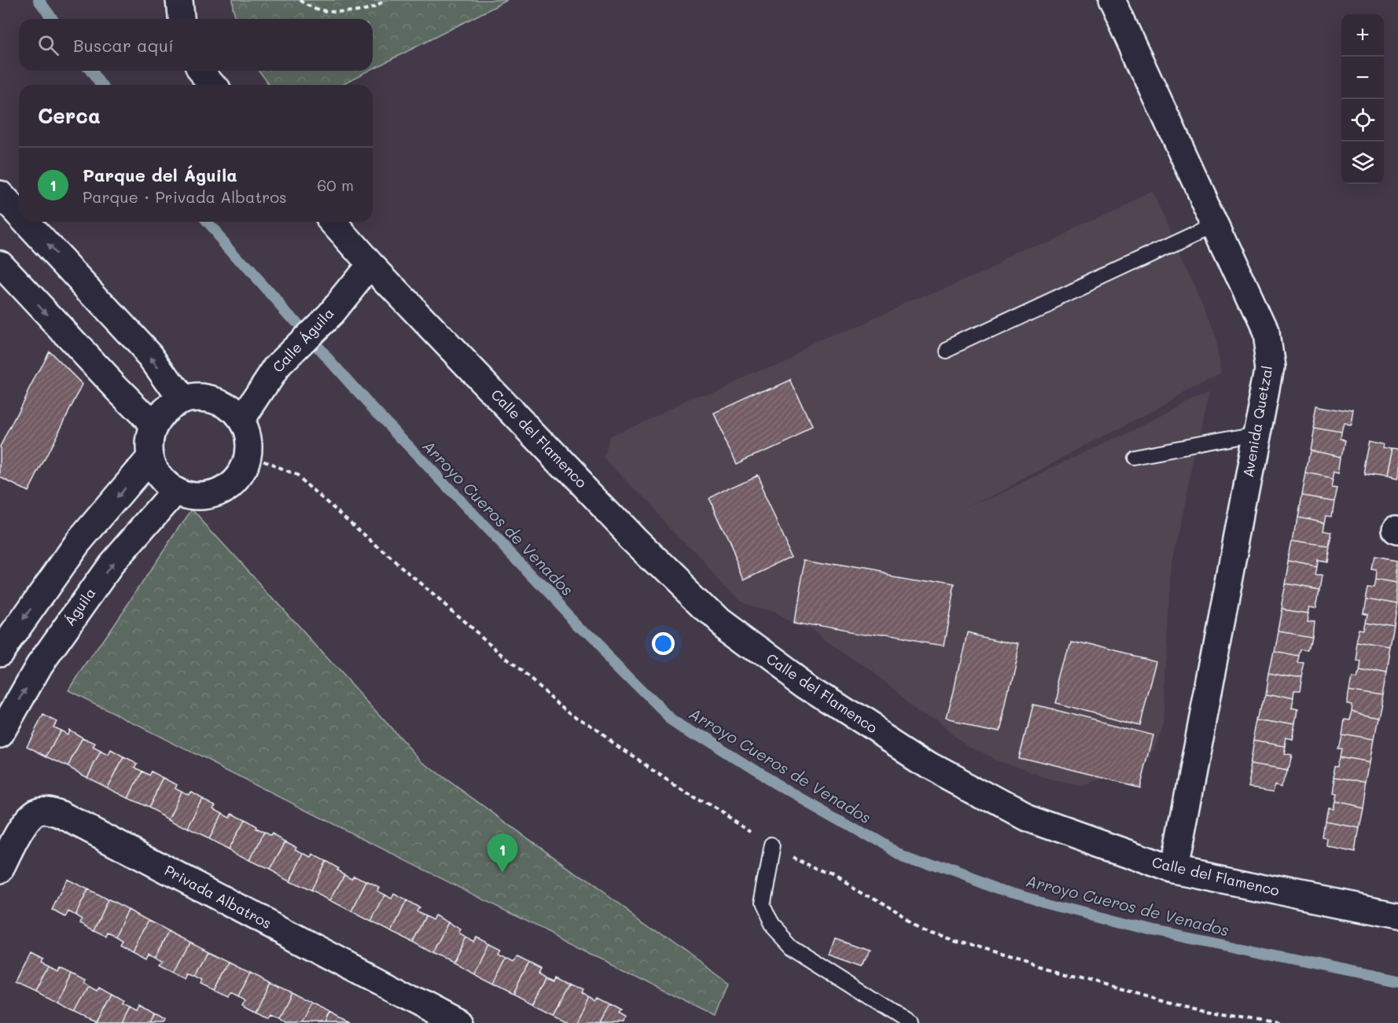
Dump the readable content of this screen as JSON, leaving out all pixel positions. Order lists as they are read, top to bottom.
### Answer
{
  "streets": {
    "street": [
      "Calle Águila",
      "Avenida Quetzal",
      "Calle del Flamenco",
      "Águila",
      "Privada Albatros"
    ]
  },
  "crossings": [
    ["Calle Águila", "Calle del Flamenco"],
    ["Calle Águila", "Águila"],
    ["Avenida Quetzal", "Calle del Flamenco"]
  ],
  "water": ["Arroyo Cueros de Venados"],
  "page": {
    "map_buttons": ["+", "−"],
    "search": "Buscar aquí",
    "heading": "Cerca",
    "list": [
      {
        "mark": "1",
        "name": "Parque del Águila",
        "note": "Parque · Privada Albatros",
        "value": "60 m"
      }
    ],
    "pins": "1"
  }
}
